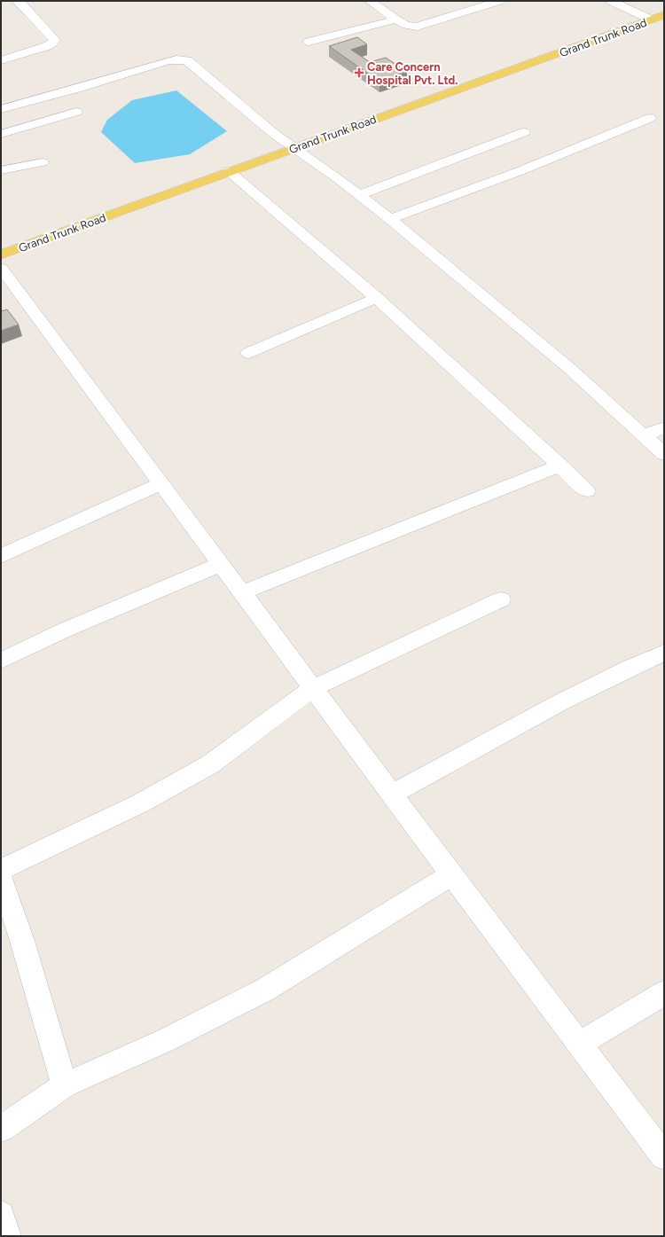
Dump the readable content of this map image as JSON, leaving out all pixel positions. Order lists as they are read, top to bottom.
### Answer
{
  "streets": {
    "main road": ["Grand Trunk Road"]
  },
  "places": {
    "health": ["Care Concern Hospital Pvt. Ltd."]
  }
}
